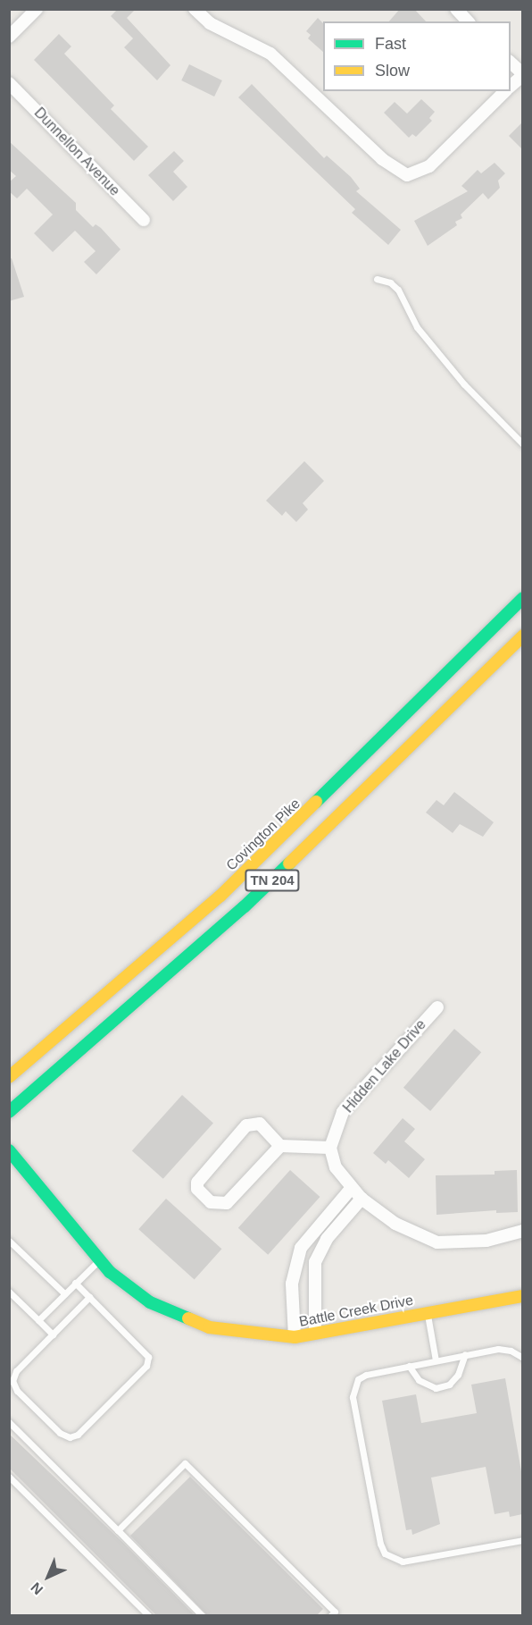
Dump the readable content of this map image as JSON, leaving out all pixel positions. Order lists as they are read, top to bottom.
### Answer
{
  "streets": {
    "main road": ["Covington Pike", "TN 204", "Battle Creek Drive"],
    "street": ["Dunnellon Avenue", "Hidden Lake Drive"]
  },
  "legend": ["Fast", "Slow"],
  "north": "bottom left"
}
